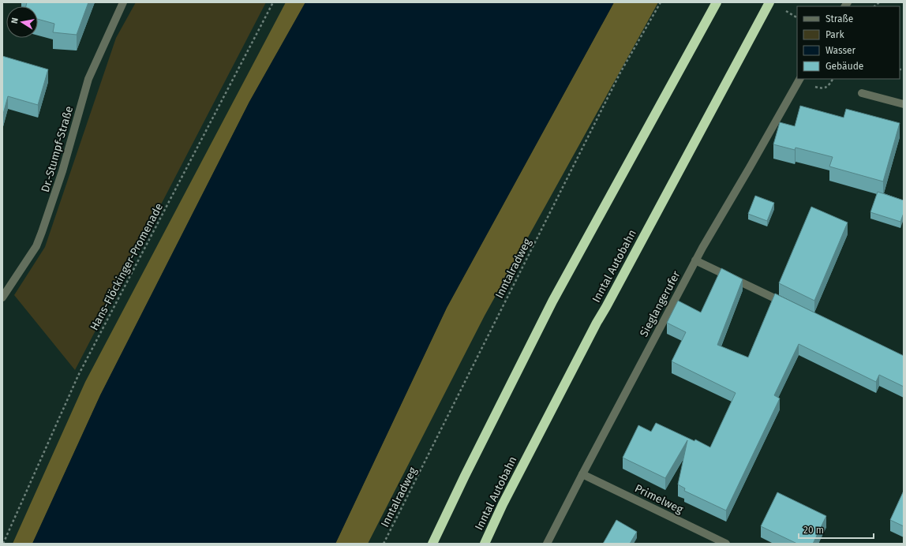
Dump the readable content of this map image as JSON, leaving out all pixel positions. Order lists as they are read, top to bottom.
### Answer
{
  "streets": {
    "highway": ["Inntal Autobahn"],
    "street": ["Dr.-Stumpf-Straße", "Sieglangerufer", "Primelweg"],
    "path": ["Hans-Flöckinger-Promenade", "Inntalradweg"]
  },
  "crossings": [
    ["Sieglangerufer", "Primelweg"]
  ],
  "legend": [
    "Straße",
    "Park",
    "Wasser",
    "Gebäude"
  ],
  "scale_bar": "20 m",
  "north": "left"
}
